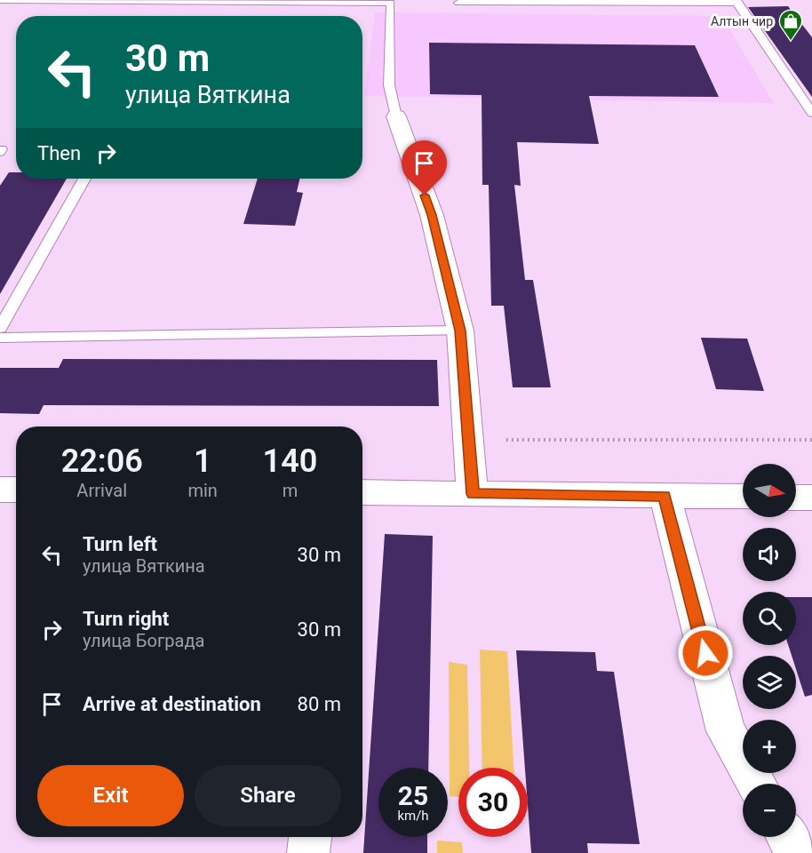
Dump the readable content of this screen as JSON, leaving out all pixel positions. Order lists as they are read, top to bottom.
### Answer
{
  "places": {
    "shop": ["Алтын чир"]
  },
  "north": "right",
  "page": {
    "turn": ["30 m", "улица Вяткина"],
    "then": "Then",
    "eta": [
      "22:06",
      "Arrival",
      "1",
      "min",
      "140",
      "m"
    ],
    "map_buttons": ["+", "−"],
    "list": [
      {
        "name": "Turn left",
        "note": "улица Вяткина",
        "value": "30 m"
      },
      {
        "name": "Turn right",
        "note": "улица Бограда",
        "value": "30 m"
      },
      {
        "name": "Arrive at destination",
        "value": "80 m"
      }
    ],
    "buttons": ["Exit", "Share"],
    "speed": "25 km/h",
    "limit": "30"
  }
}
